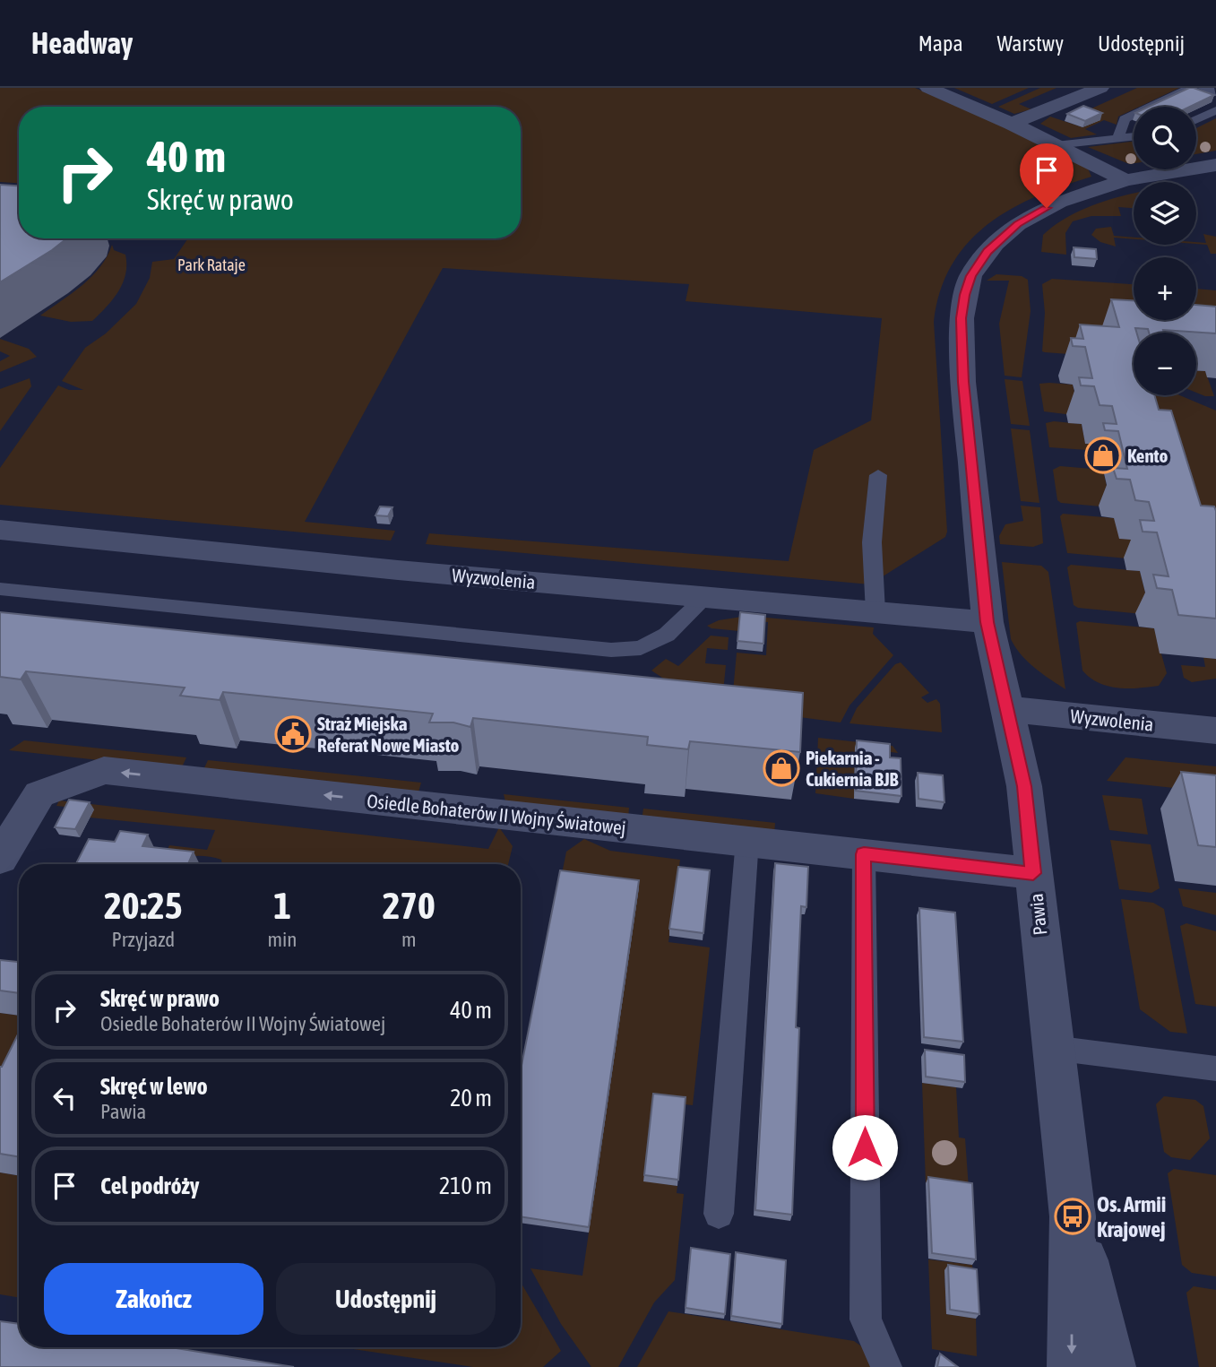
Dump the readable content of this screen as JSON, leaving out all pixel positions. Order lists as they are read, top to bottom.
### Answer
{
  "streets": {
    "street": ["Wyzwolenia", "Osiedle Bohaterów II Wojny Światowej", "Pawia"]
  },
  "crossings": [
    ["Wyzwolenia", "Pawia"],
    ["Osiedle Bohaterów II Wojny Światowej", "Pawia"]
  ],
  "one_way": ["Osiedle Bohaterów II Wojny Światowej"],
  "parks": ["Park Rataje"],
  "places": {
    "shop": ["Kento", "Piekarnia - Cukiernia BJB"],
    "public building": ["Straż Miejska Referat Nowe Miasto"],
    "bus stop": ["Os. Armii Krajowej"]
  },
  "page": {
    "header": "Headway",
    "nav": ["Mapa", "Warstwy", "Udostępnij"],
    "map_buttons": ["+", "−"],
    "turn": ["40 m", "Skręć w prawo"],
    "eta": [
      "20:25",
      "Przyjazd",
      "1",
      "min",
      "270",
      "m"
    ],
    "list": [
      {
        "name": "Skręć w prawo",
        "note": "Osiedle Bohaterów II Wojny Światowej",
        "value": "40 m"
      },
      {
        "name": "Skręć w lewo",
        "note": "Pawia",
        "value": "20 m"
      },
      {
        "name": "Cel podróży",
        "value": "210 m"
      }
    ],
    "buttons": ["Zakończ", "Udostępnij"]
  }
}
